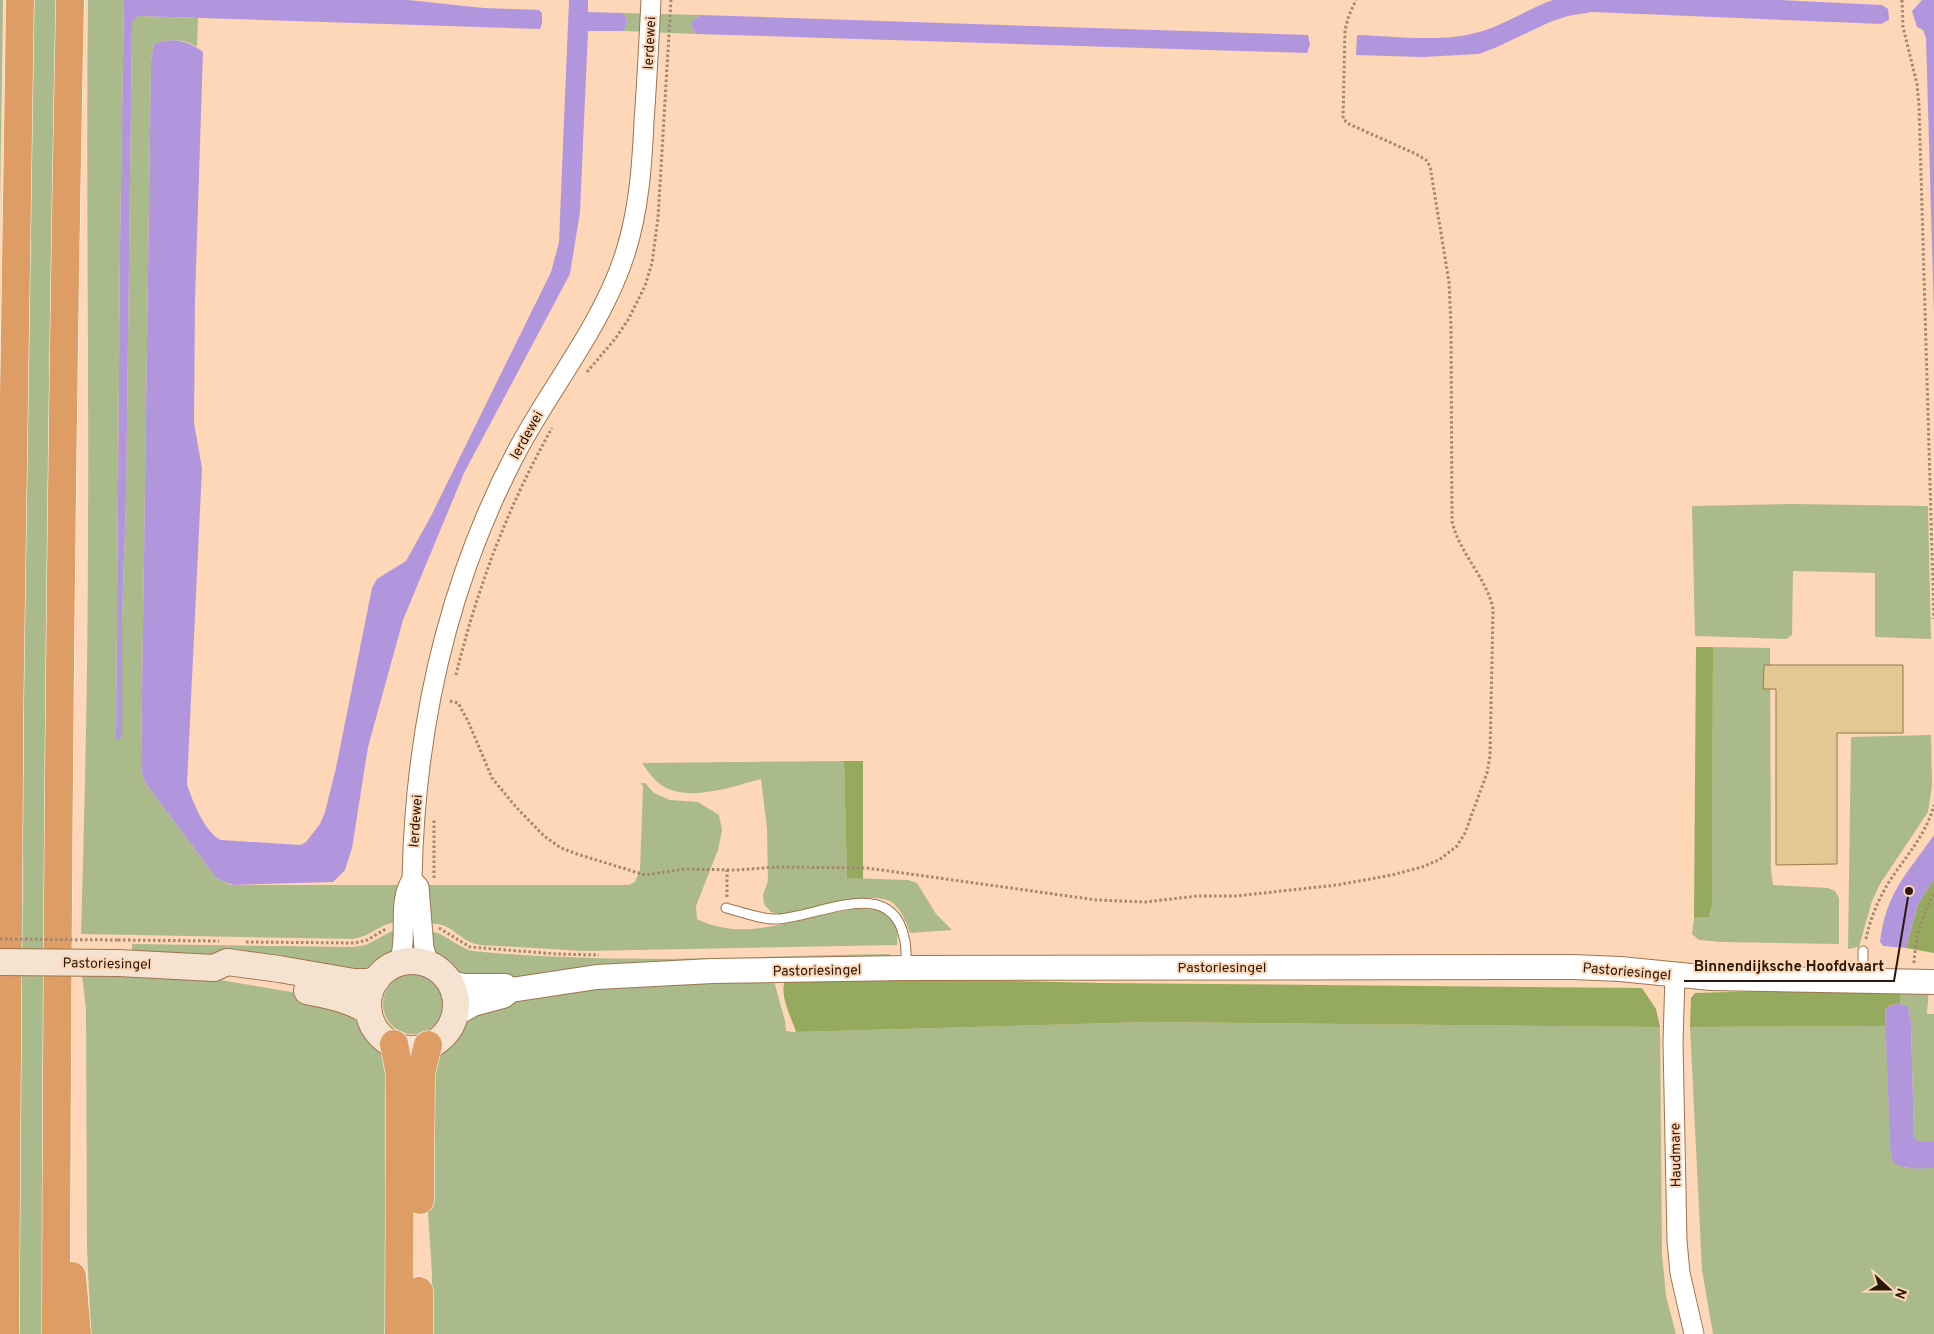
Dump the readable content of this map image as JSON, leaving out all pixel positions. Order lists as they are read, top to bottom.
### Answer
{
  "streets": {
    "main road": ["Pastoriesingel"],
    "street": ["Ierdewei", "Haudmare"]
  },
  "crossings": [
    ["Ierdewei", "Pastoriesingel"],
    ["Pastoriesingel", "Haudmare"]
  ],
  "places": ["Binnendijksche Hoofdvaart"],
  "north": "right"
}
